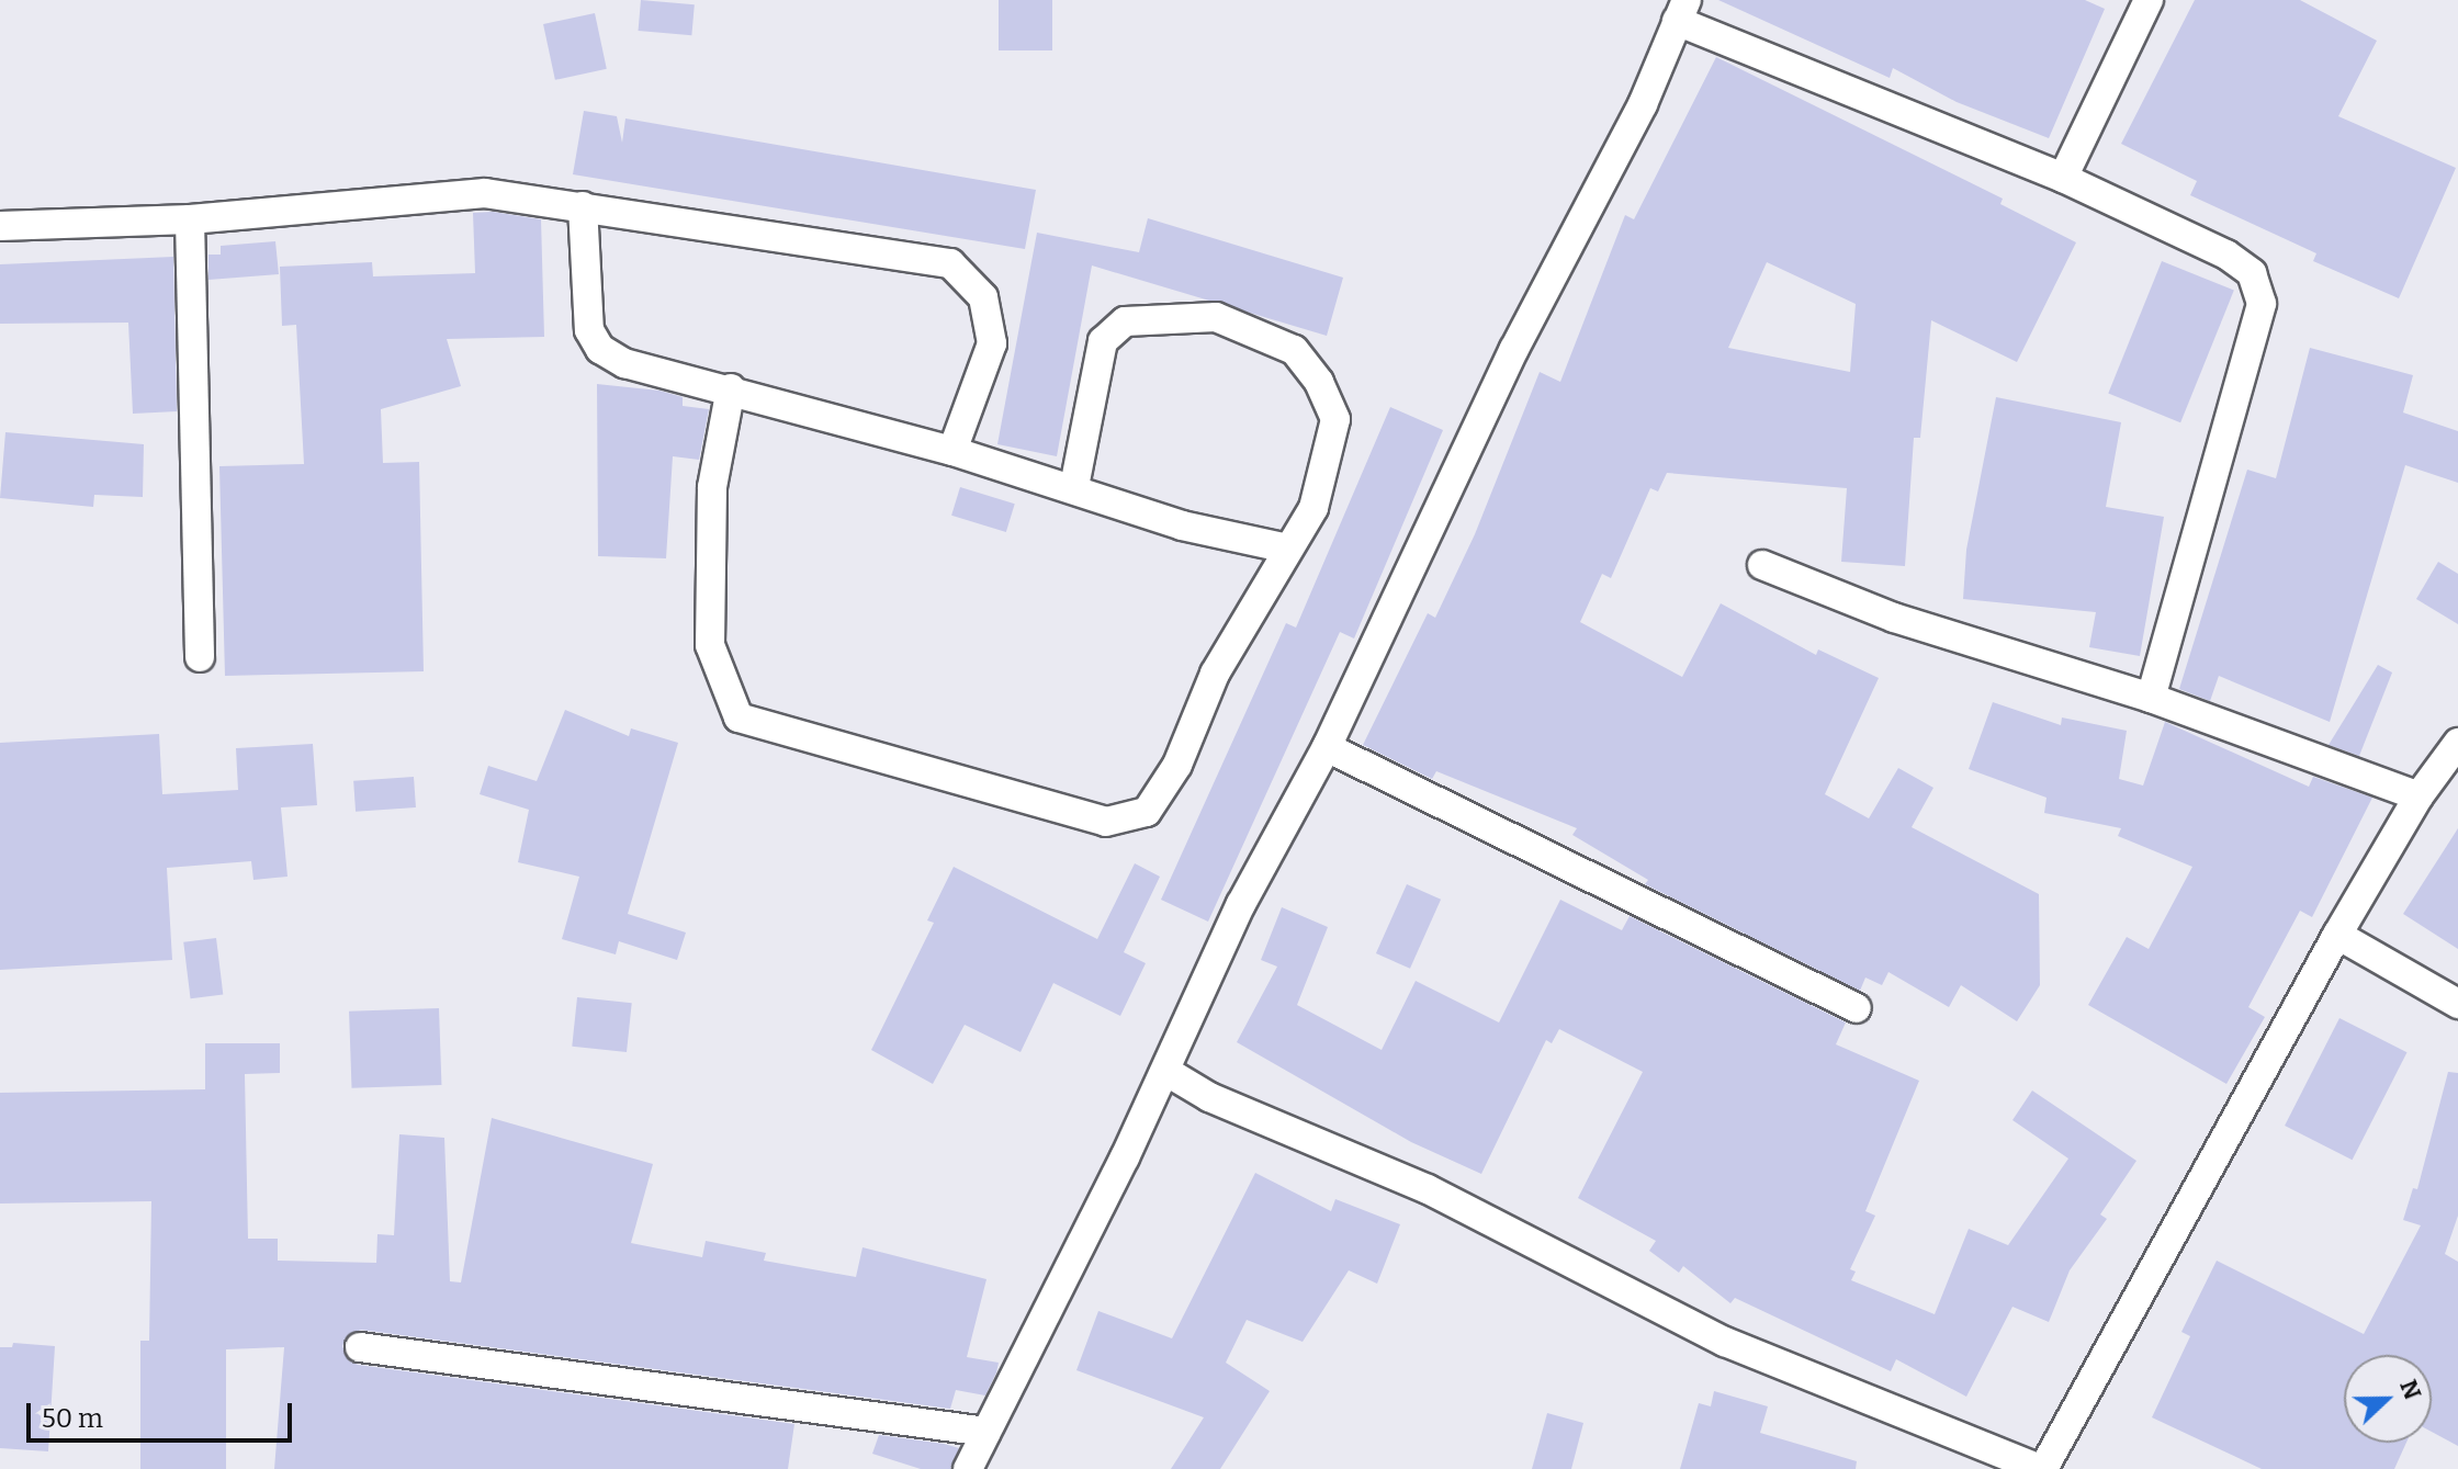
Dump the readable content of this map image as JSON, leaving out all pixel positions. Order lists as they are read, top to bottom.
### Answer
{
  "scale_bar": "50 m",
  "north": "right"
}
